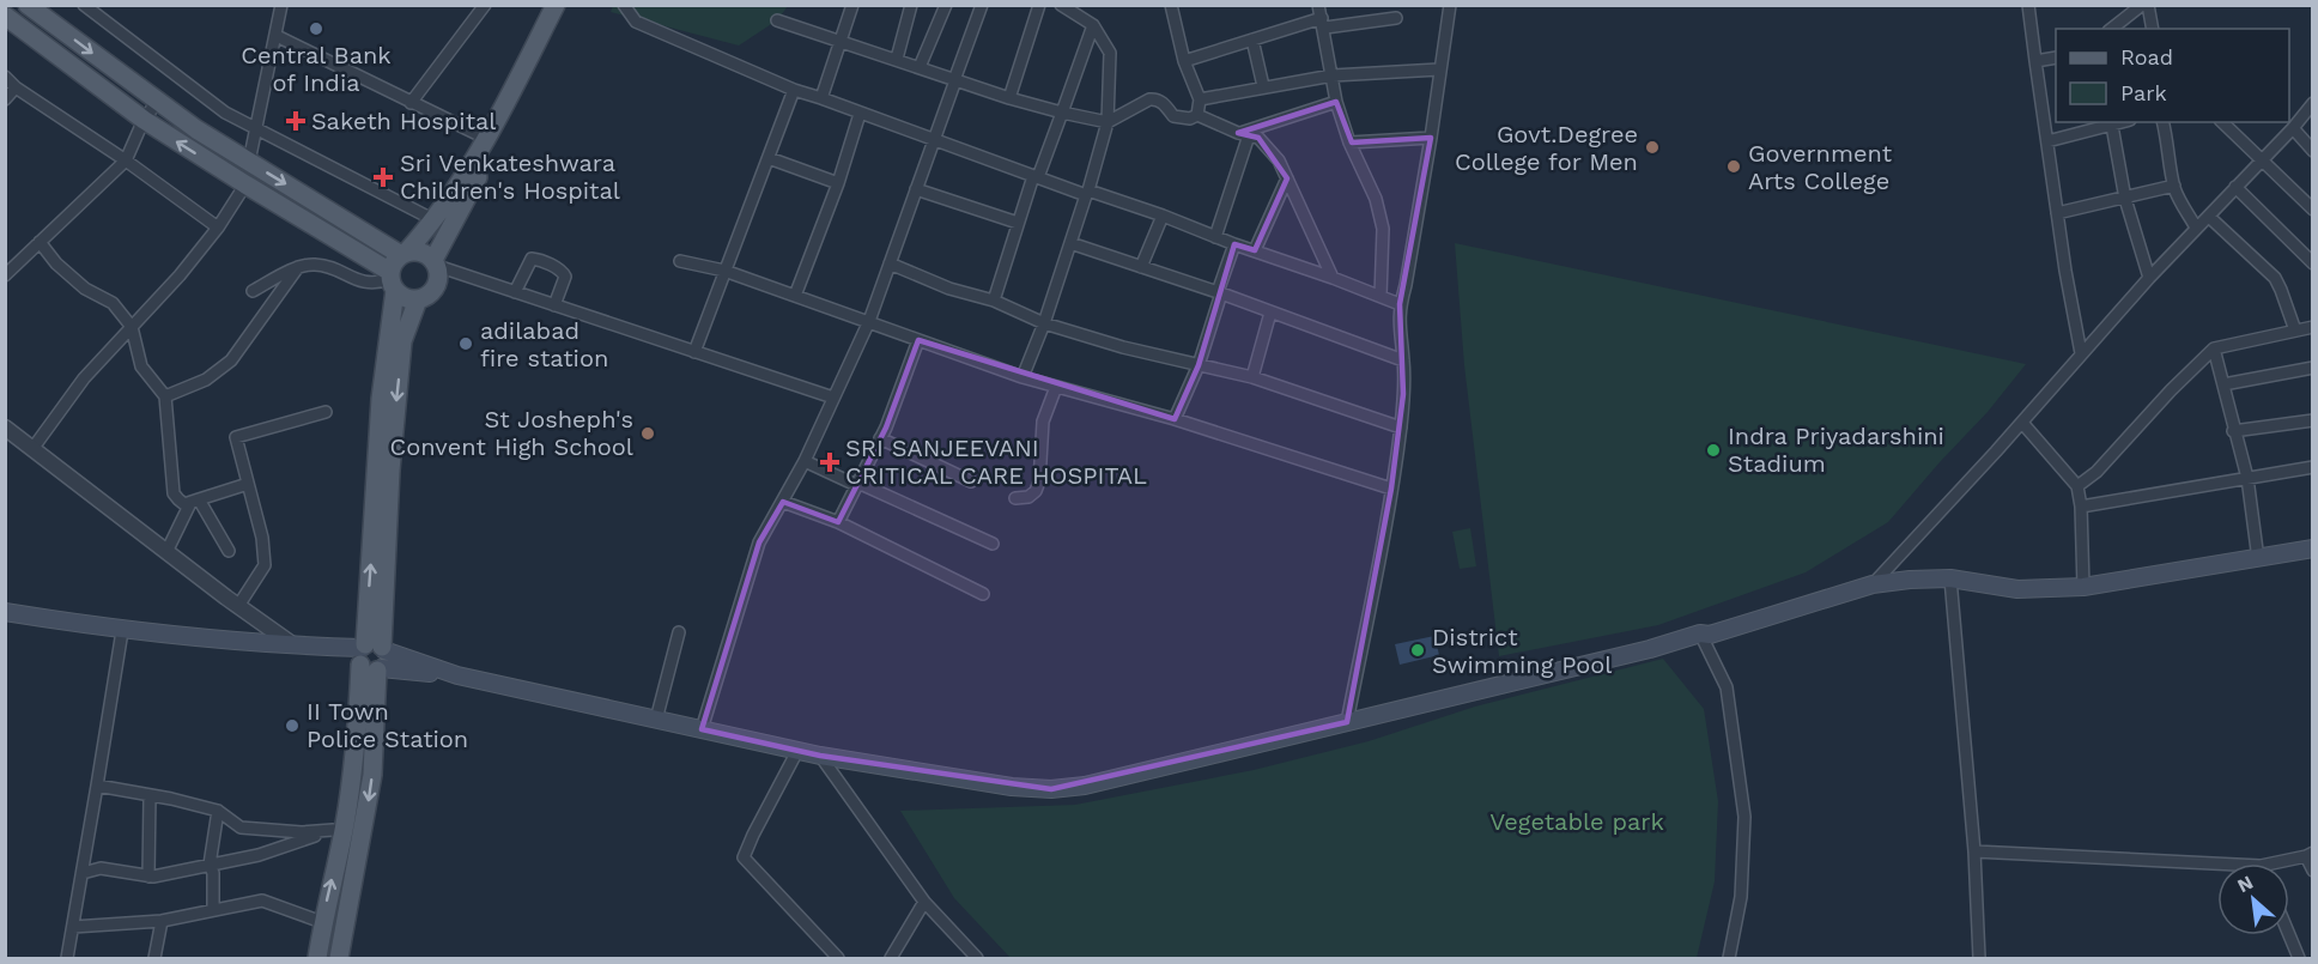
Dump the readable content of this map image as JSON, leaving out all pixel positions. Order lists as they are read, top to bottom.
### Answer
{
  "parks": ["Vegetable park"],
  "places": {
    "other": [
      "Central Bank of India",
      "Govt.Degree College for Men",
      "Government Arts College",
      "adilabad fire station",
      "St Josheph's Convent High School",
      "Indra Priyadarshini Stadium",
      "District Swimming Pool",
      "II Town Police Station"
    ],
    "health": ["Saketh Hospital", "Sri Venkateshwara Children's Hospital", "SRI SANJEEVANI CRITICAL CARE HOSPITAL"]
  },
  "legend": ["Road", "Park"],
  "north": "top left"
}
